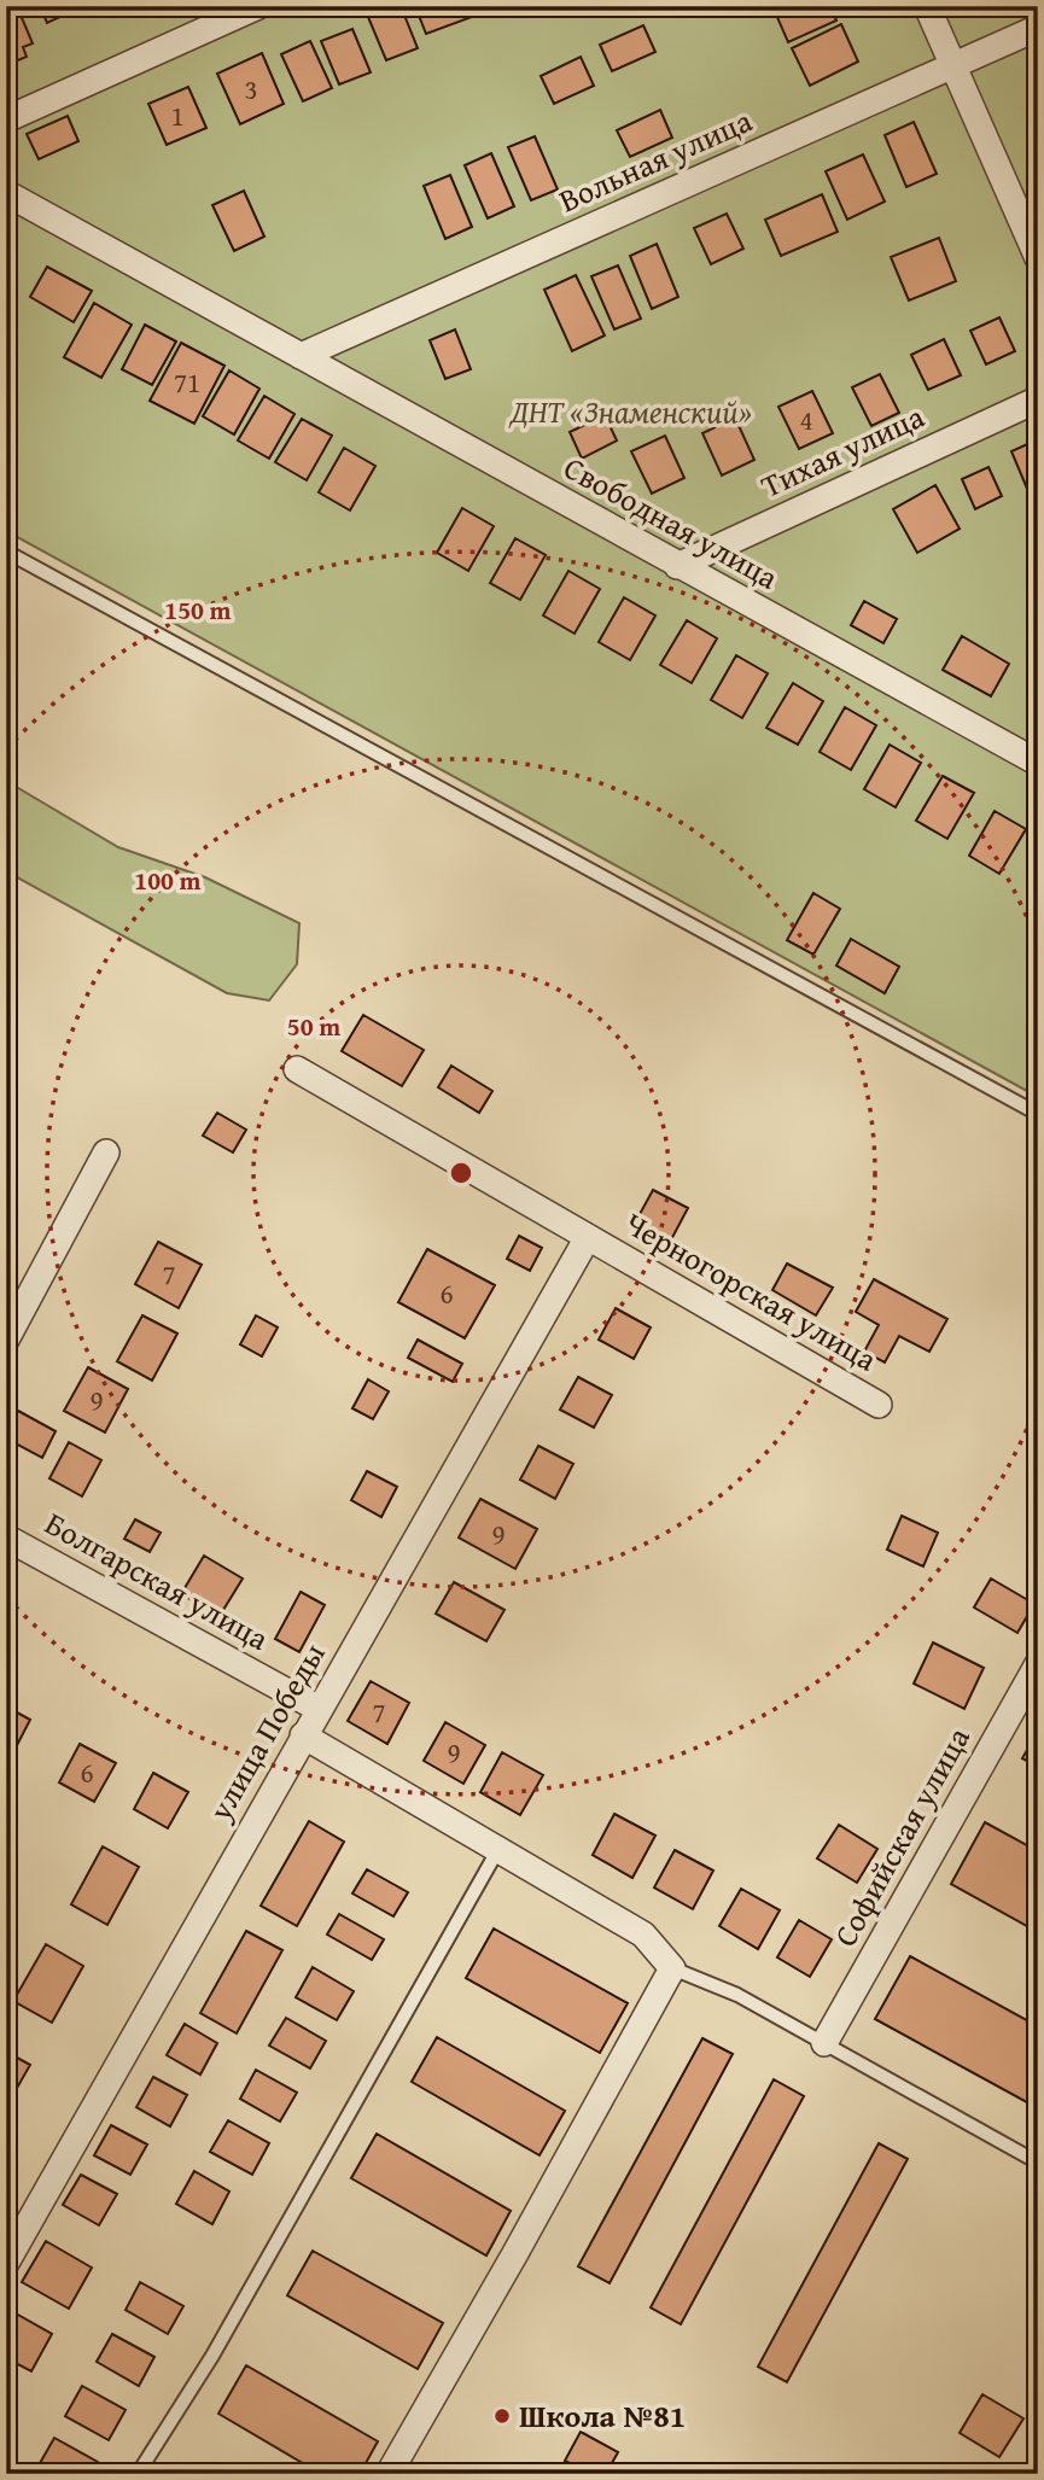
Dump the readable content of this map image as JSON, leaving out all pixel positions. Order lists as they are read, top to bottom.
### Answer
{
  "streets": {
    "street": [
      "Вольная улица",
      "Тихая улица",
      "Свободная улица",
      "Черногорская улица",
      "Болгарская улица",
      "улица Победы",
      "Софийская улица"
    ]
  },
  "crossings": [
    ["Вольная улица", "Свободная улица"],
    ["Тихая улица", "Свободная улица"],
    ["Черногорская улица", "улица Победы"],
    ["Болгарская улица", "улица Победы"]
  ],
  "parks": ["ДНТ «Знаменский»"],
  "places": ["Школа №81"],
  "house_numbers": [
    "3",
    "1",
    "71",
    "4",
    "7",
    "6",
    "9",
    "9",
    "7",
    "9",
    "6"
  ],
  "rings": ["150 m", "100 m", "50 m"]
}
